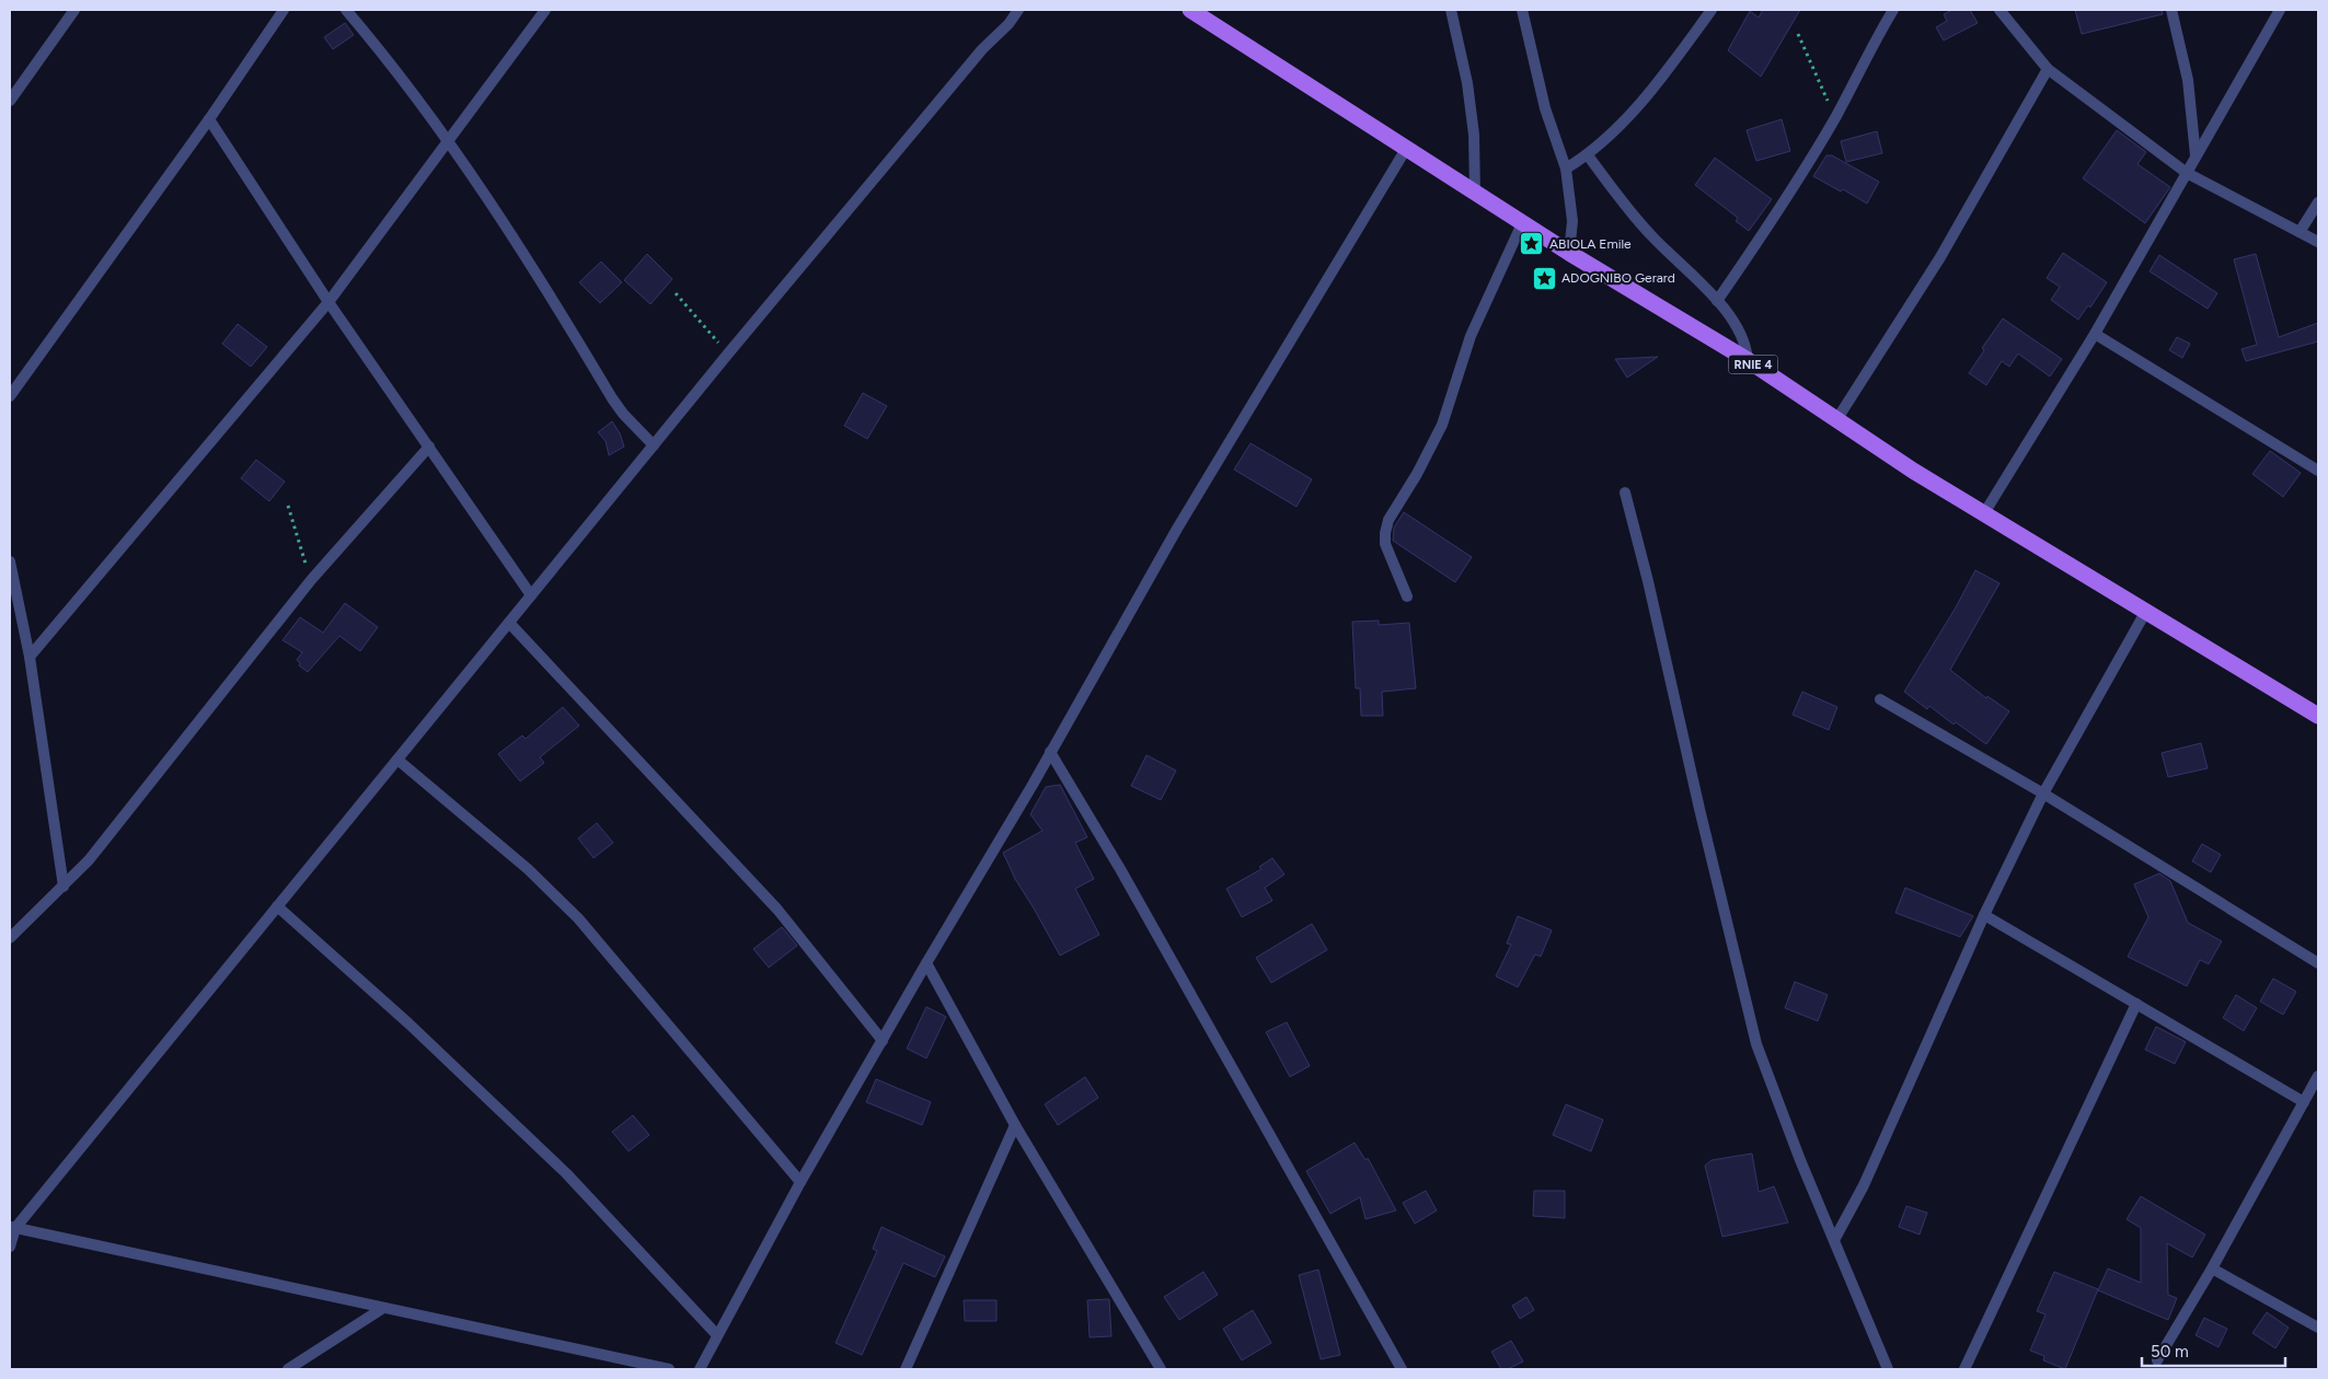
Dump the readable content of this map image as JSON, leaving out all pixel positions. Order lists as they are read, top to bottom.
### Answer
{
  "streets": {
    "main road": ["RNIE 4"]
  },
  "places": {
    "place": ["ABIOLA Emile", "ADOGNIBO Gerard"]
  },
  "scale_bar": "50 m"
}
